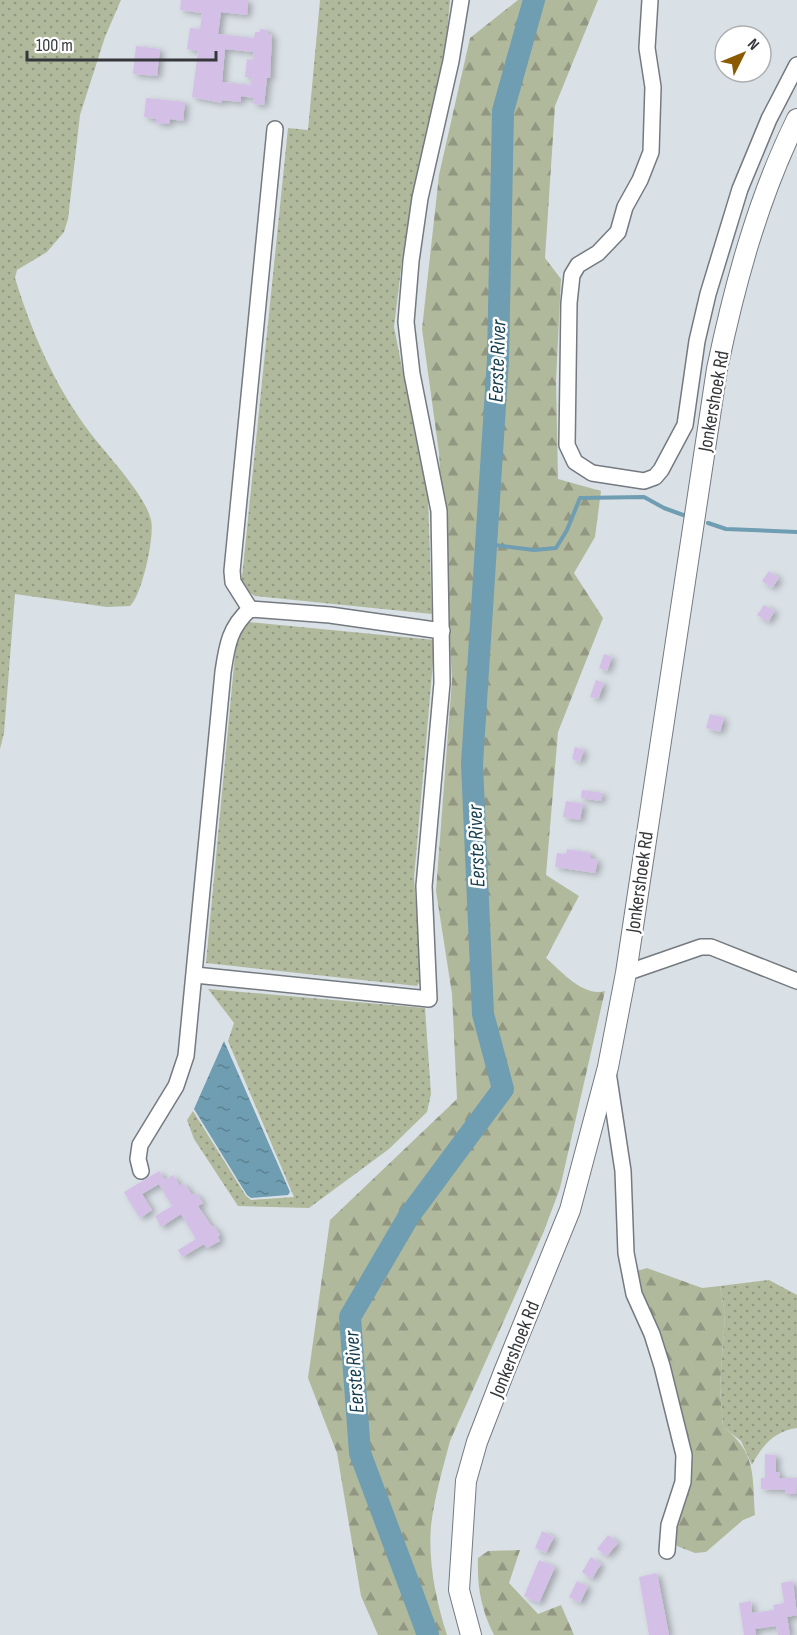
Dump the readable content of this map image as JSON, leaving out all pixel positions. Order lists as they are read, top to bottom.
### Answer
{
  "streets": {
    "street": ["Jonkershoek Rd"]
  },
  "water": ["Eerste River"],
  "scale_bar": "100 m",
  "north": "top right"
}
